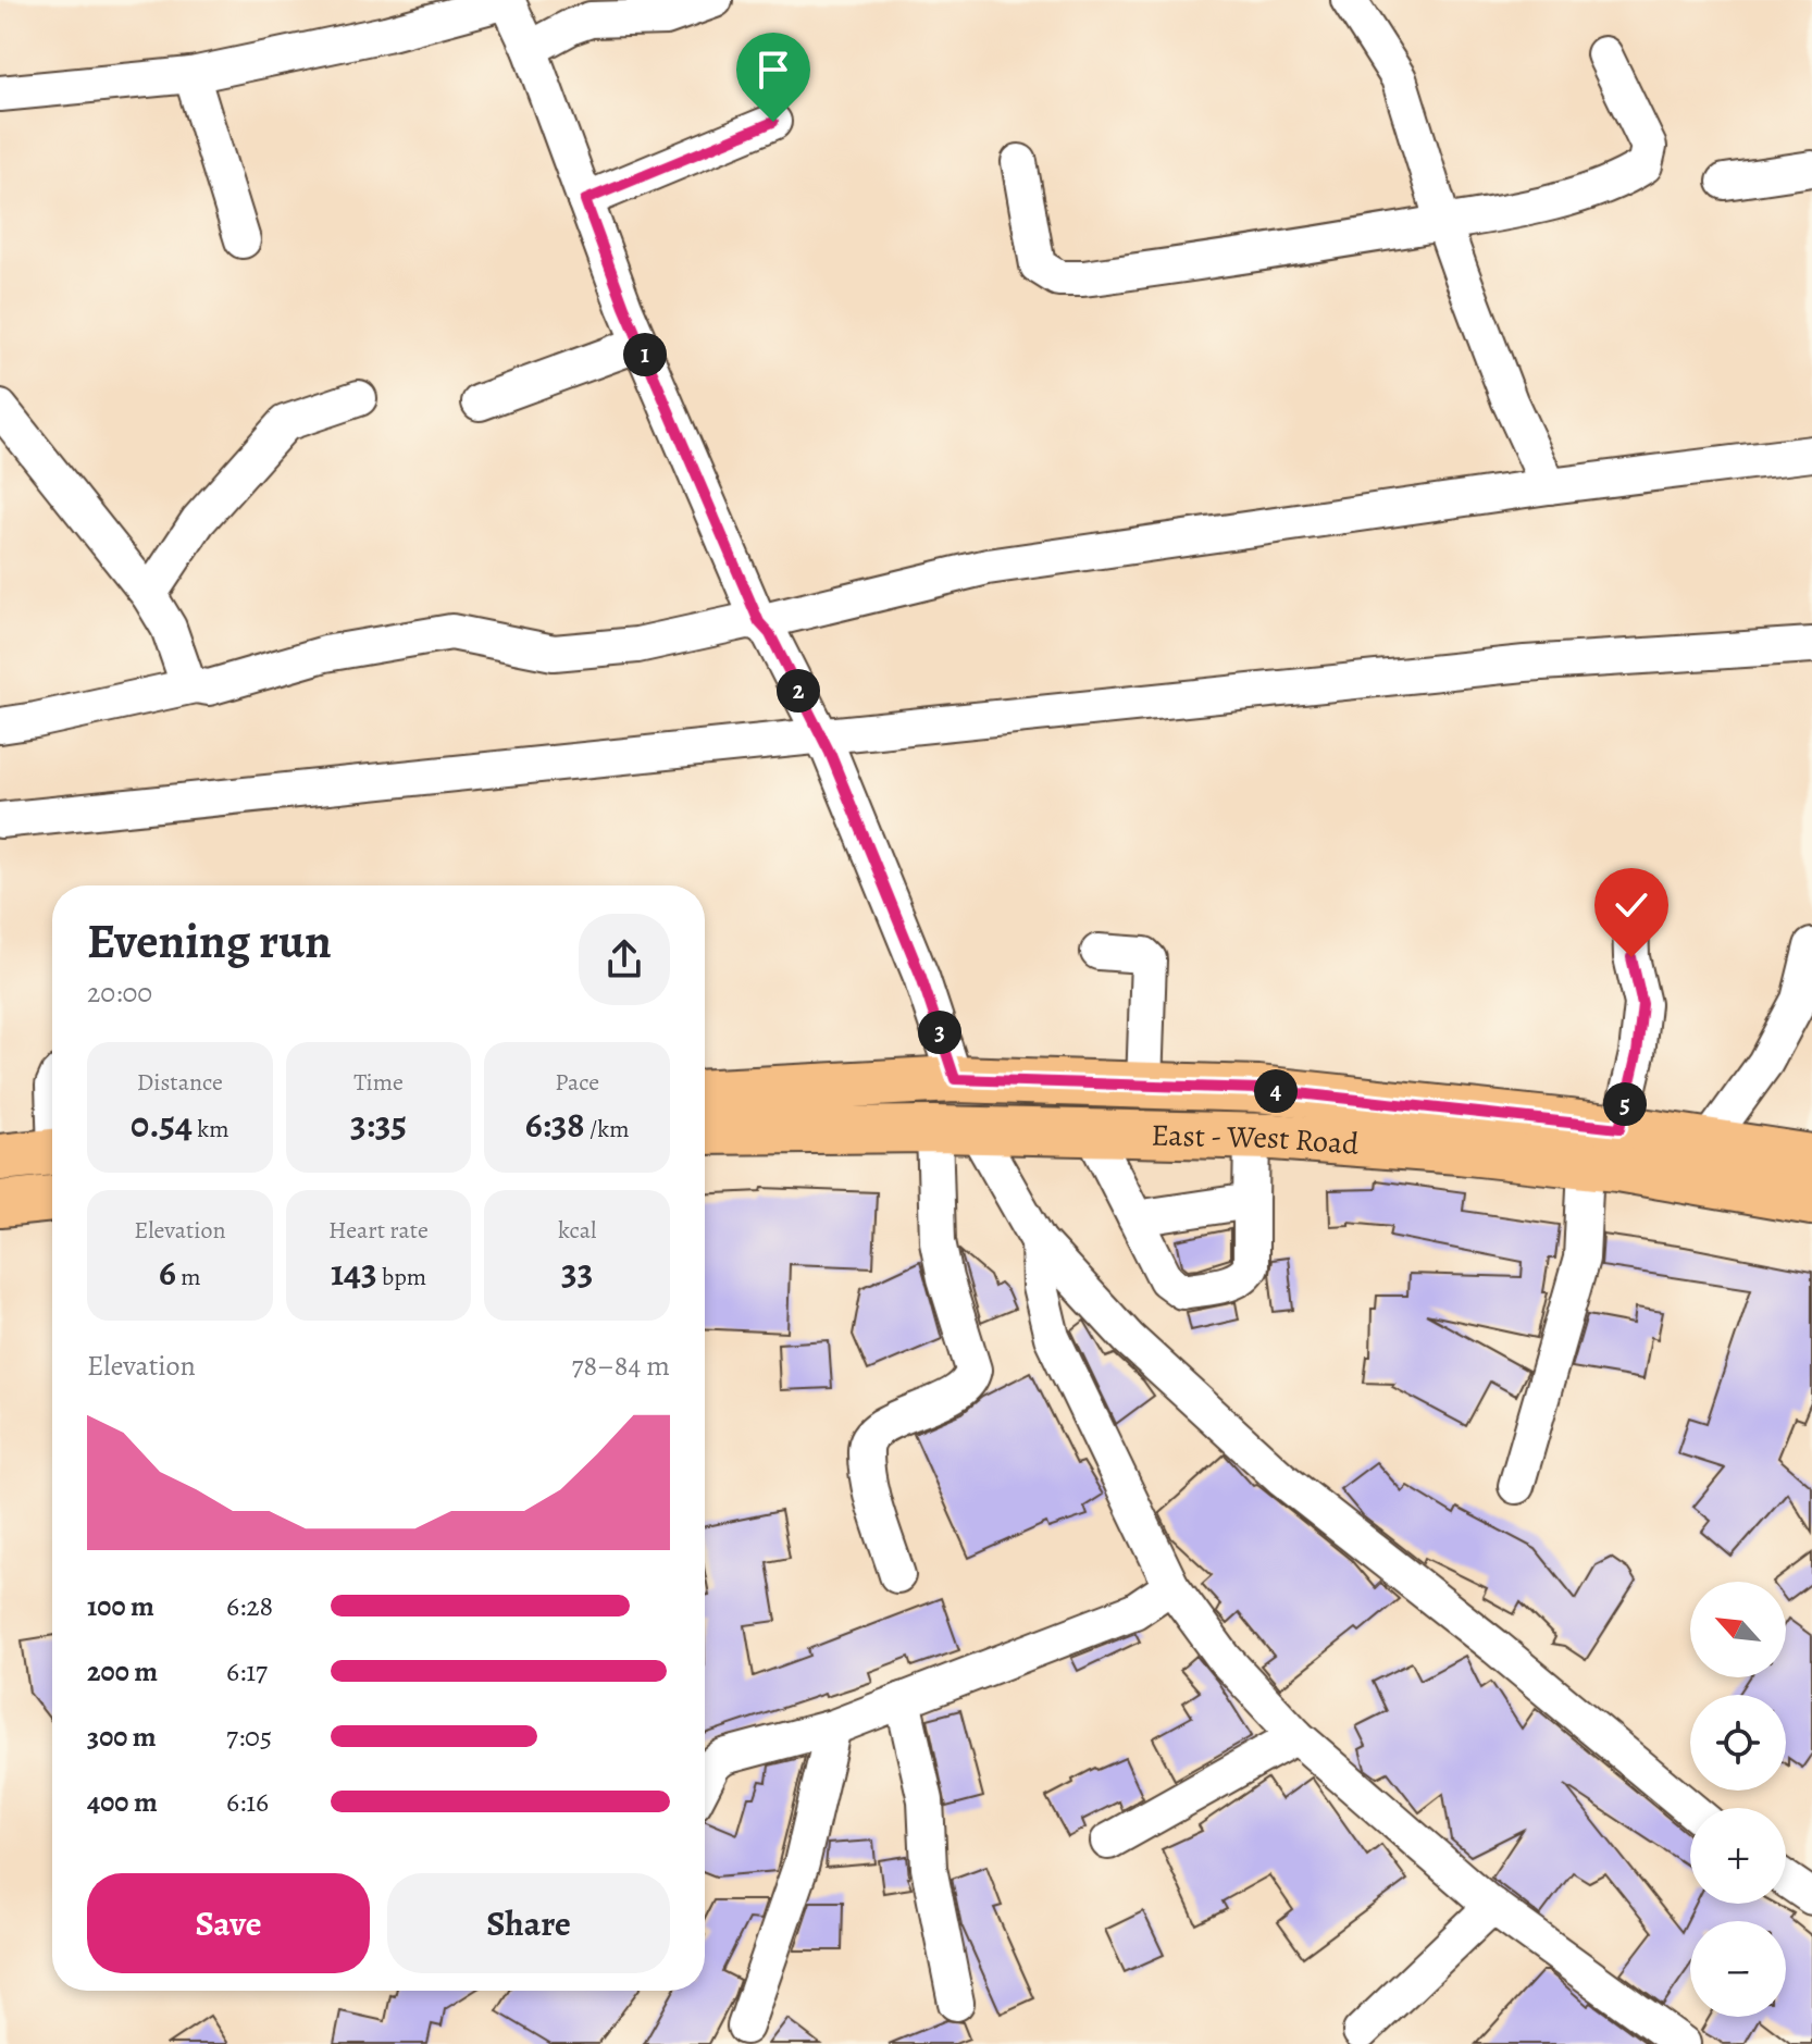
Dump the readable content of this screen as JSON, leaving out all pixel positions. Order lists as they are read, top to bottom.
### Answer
{
  "streets": {
    "main road": ["East - West Road"]
  },
  "north": "top left",
  "page": {
    "pins": [
      "1",
      "2",
      "3",
      "4",
      "5"
    ],
    "heading": ["Evening run", "20:00"],
    "stats": [
      ["Distance", "0.54 km"],
      ["Time", "3:35"],
      ["Pace", "6:38 /km"],
      ["Elevation", "6 m"],
      ["Heart rate", "143 bpm"],
      ["kcal", "33"]
    ],
    "chart": ["Elevation", "78–84 m"],
    "list": [
      {
        "name": "100 m",
        "note": "6:28"
      },
      {
        "name": "200 m",
        "note": "6:17"
      },
      {
        "name": "300 m",
        "note": "7:05"
      },
      {
        "name": "400 m",
        "note": "6:16"
      }
    ],
    "map_buttons": ["+", "−"],
    "buttons": ["Save", "Share"]
  }
}
